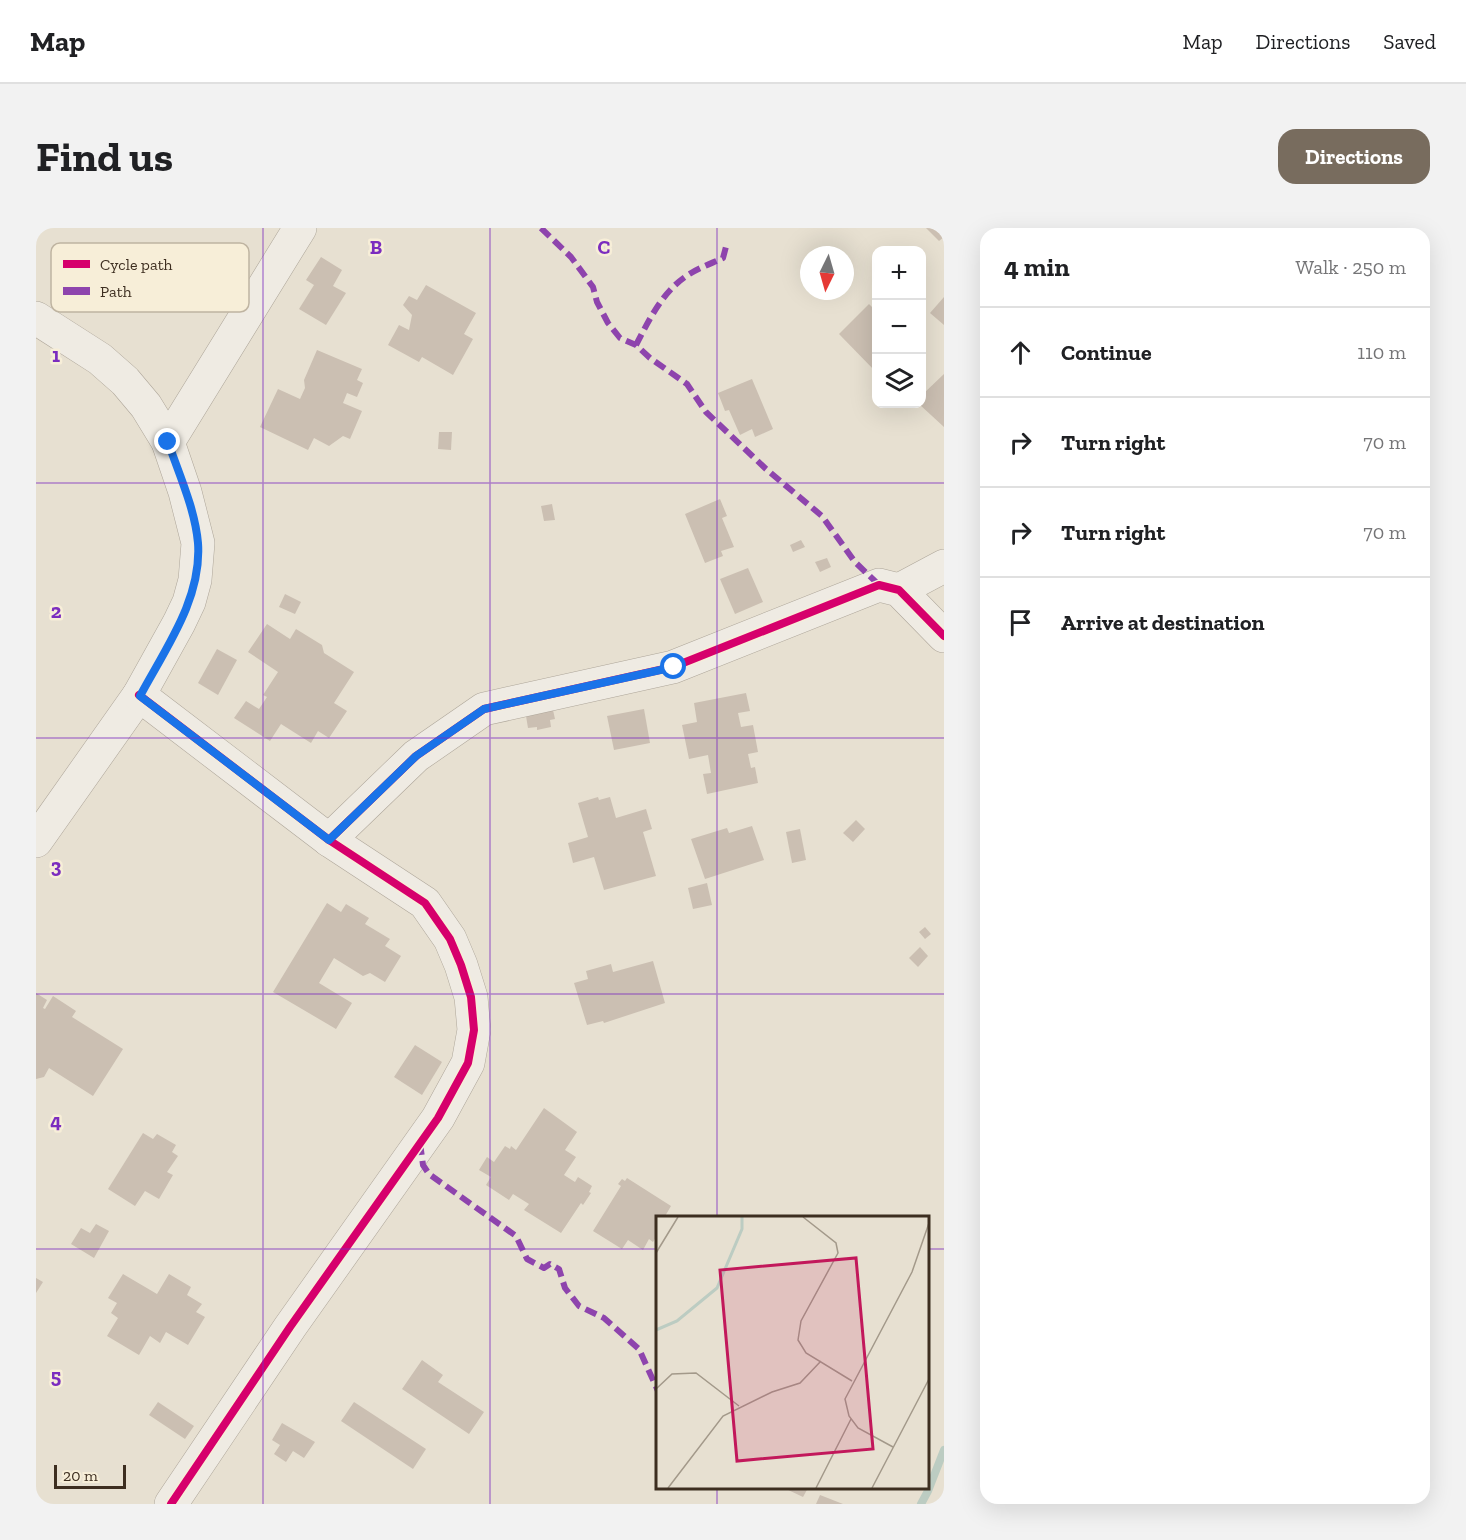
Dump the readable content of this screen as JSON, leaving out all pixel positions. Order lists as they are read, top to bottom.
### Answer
{
  "legend": ["Cycle path", "Path"],
  "scale_bar": "20 m",
  "north": "bottom",
  "page": {
    "header": "Map",
    "nav": ["Map", "Directions", "Saved"],
    "buttons": "Directions",
    "title": "Find us",
    "heading": ["4 min", "Walk · 250 m"],
    "map_buttons": ["+", "−"],
    "list": [
      ["Continue", "110 m"],
      ["Turn right", "70 m"],
      ["Turn right", "70 m"],
      "Arrive at destination"
    ],
    "scale": "20 m"
  },
  "grid": {
    "columns": ["B", "C"],
    "rows": [
      "1",
      "2",
      "3",
      "4",
      "5"
    ]
  }
}
